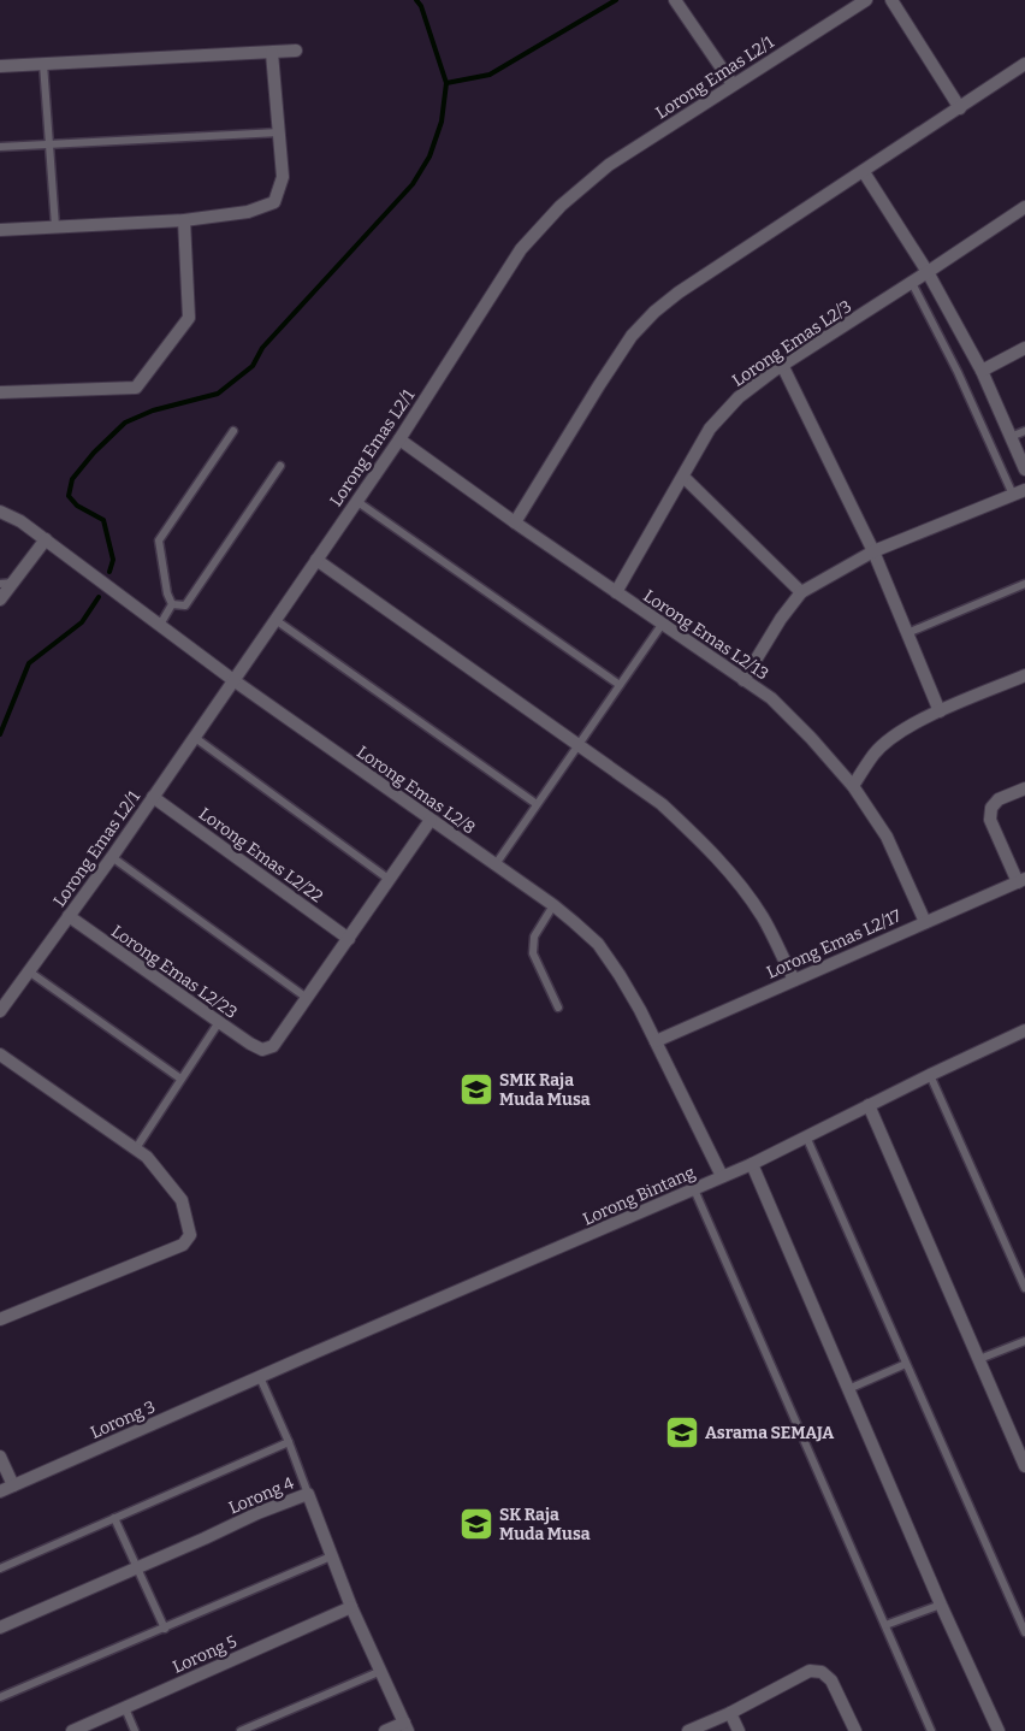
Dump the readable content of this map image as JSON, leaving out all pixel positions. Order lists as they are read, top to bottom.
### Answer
{
  "streets": {
    "street": [
      "Lorong Emas L2/1",
      "Lorong Emas L2/3",
      "Lorong Emas L2/13",
      "Lorong Emas L2/8",
      "Lorong Emas L2/22",
      "Lorong Emas L2/17",
      "Lorong Emas L2/23",
      "Lorong Bintang",
      "Lorong 3",
      "Lorong 4",
      "Lorong 5"
    ]
  },
  "crossings": [
    ["Lorong Emas L2/1", "Lorong Emas L2/13"],
    ["Lorong Emas L2/1", "Lorong Emas L2/8"],
    ["Lorong Emas L2/1", "Lorong Emas L2/22"],
    ["Lorong Emas L2/1", "Lorong Emas L2/23"],
    ["Lorong Emas L2/3", "Lorong Emas L2/13"],
    ["Lorong Emas L2/13", "Lorong Emas L2/17"],
    ["Lorong Emas L2/8", "Lorong Emas L2/17"],
    ["Lorong Emas L2/8", "Lorong Bintang"],
    ["Lorong Bintang", "Lorong 3"],
    ["Lorong 4", "Lorong 5"]
  ],
  "places": {
    "school or university": ["SMK Raja Muda Musa", "Asrama SEMAJA", "SK Raja Muda Musa"]
  }
}
